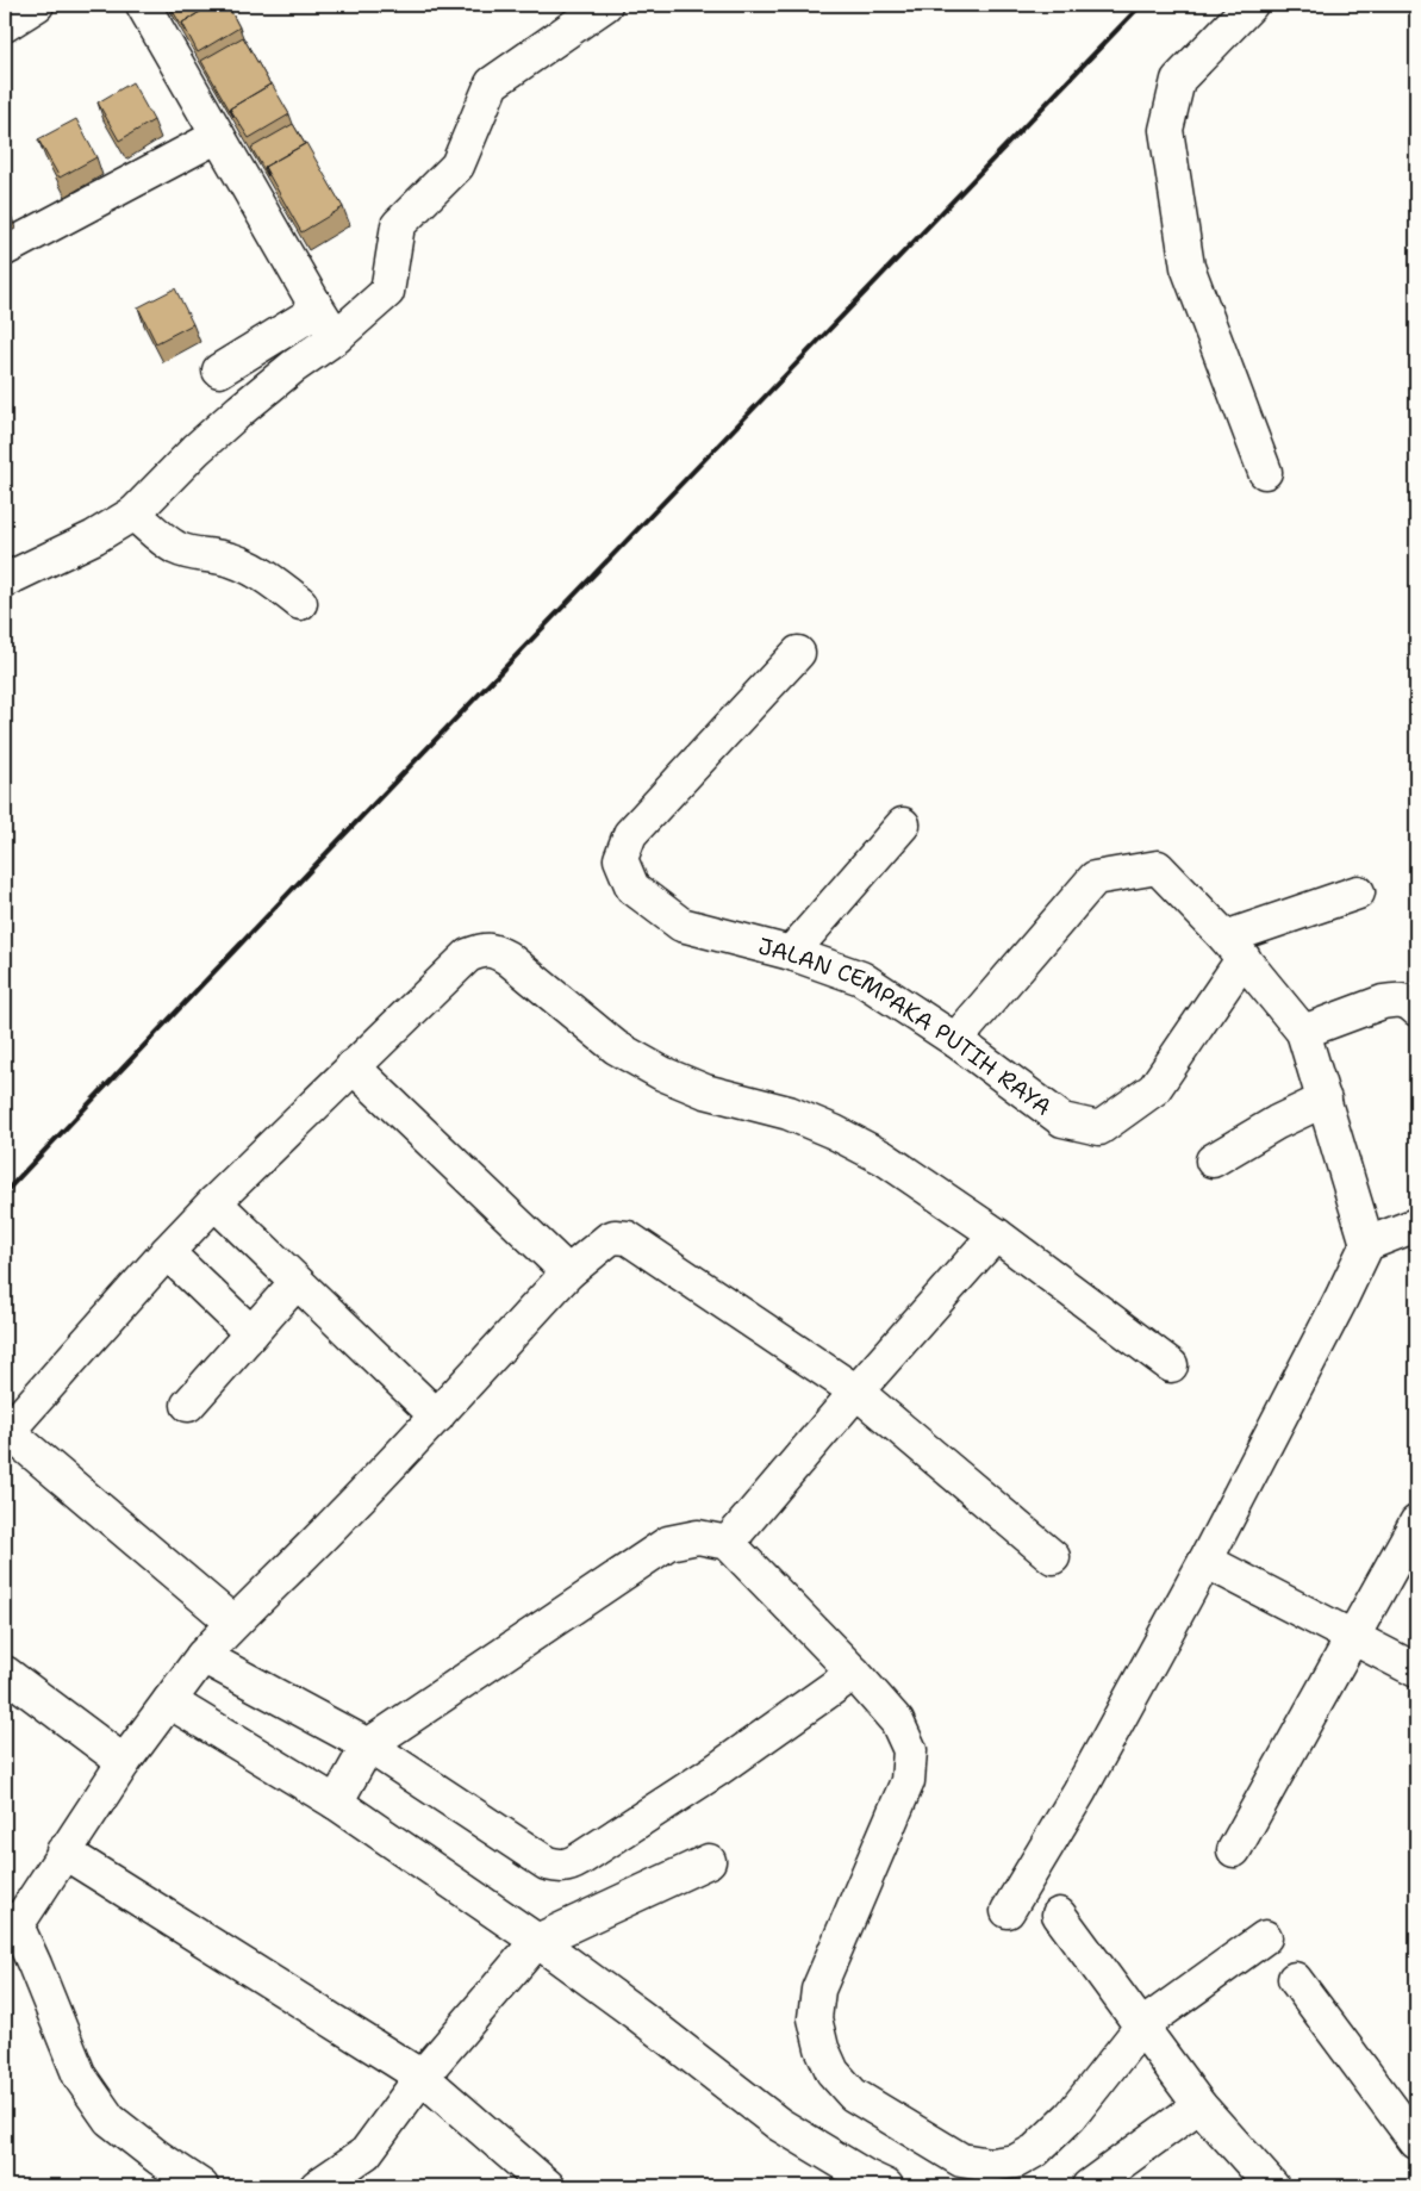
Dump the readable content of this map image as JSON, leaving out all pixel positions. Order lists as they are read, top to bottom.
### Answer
{
  "streets": {
    "street": ["JALAN CEMPAKA PUTIH RAYA"]
  }
}
